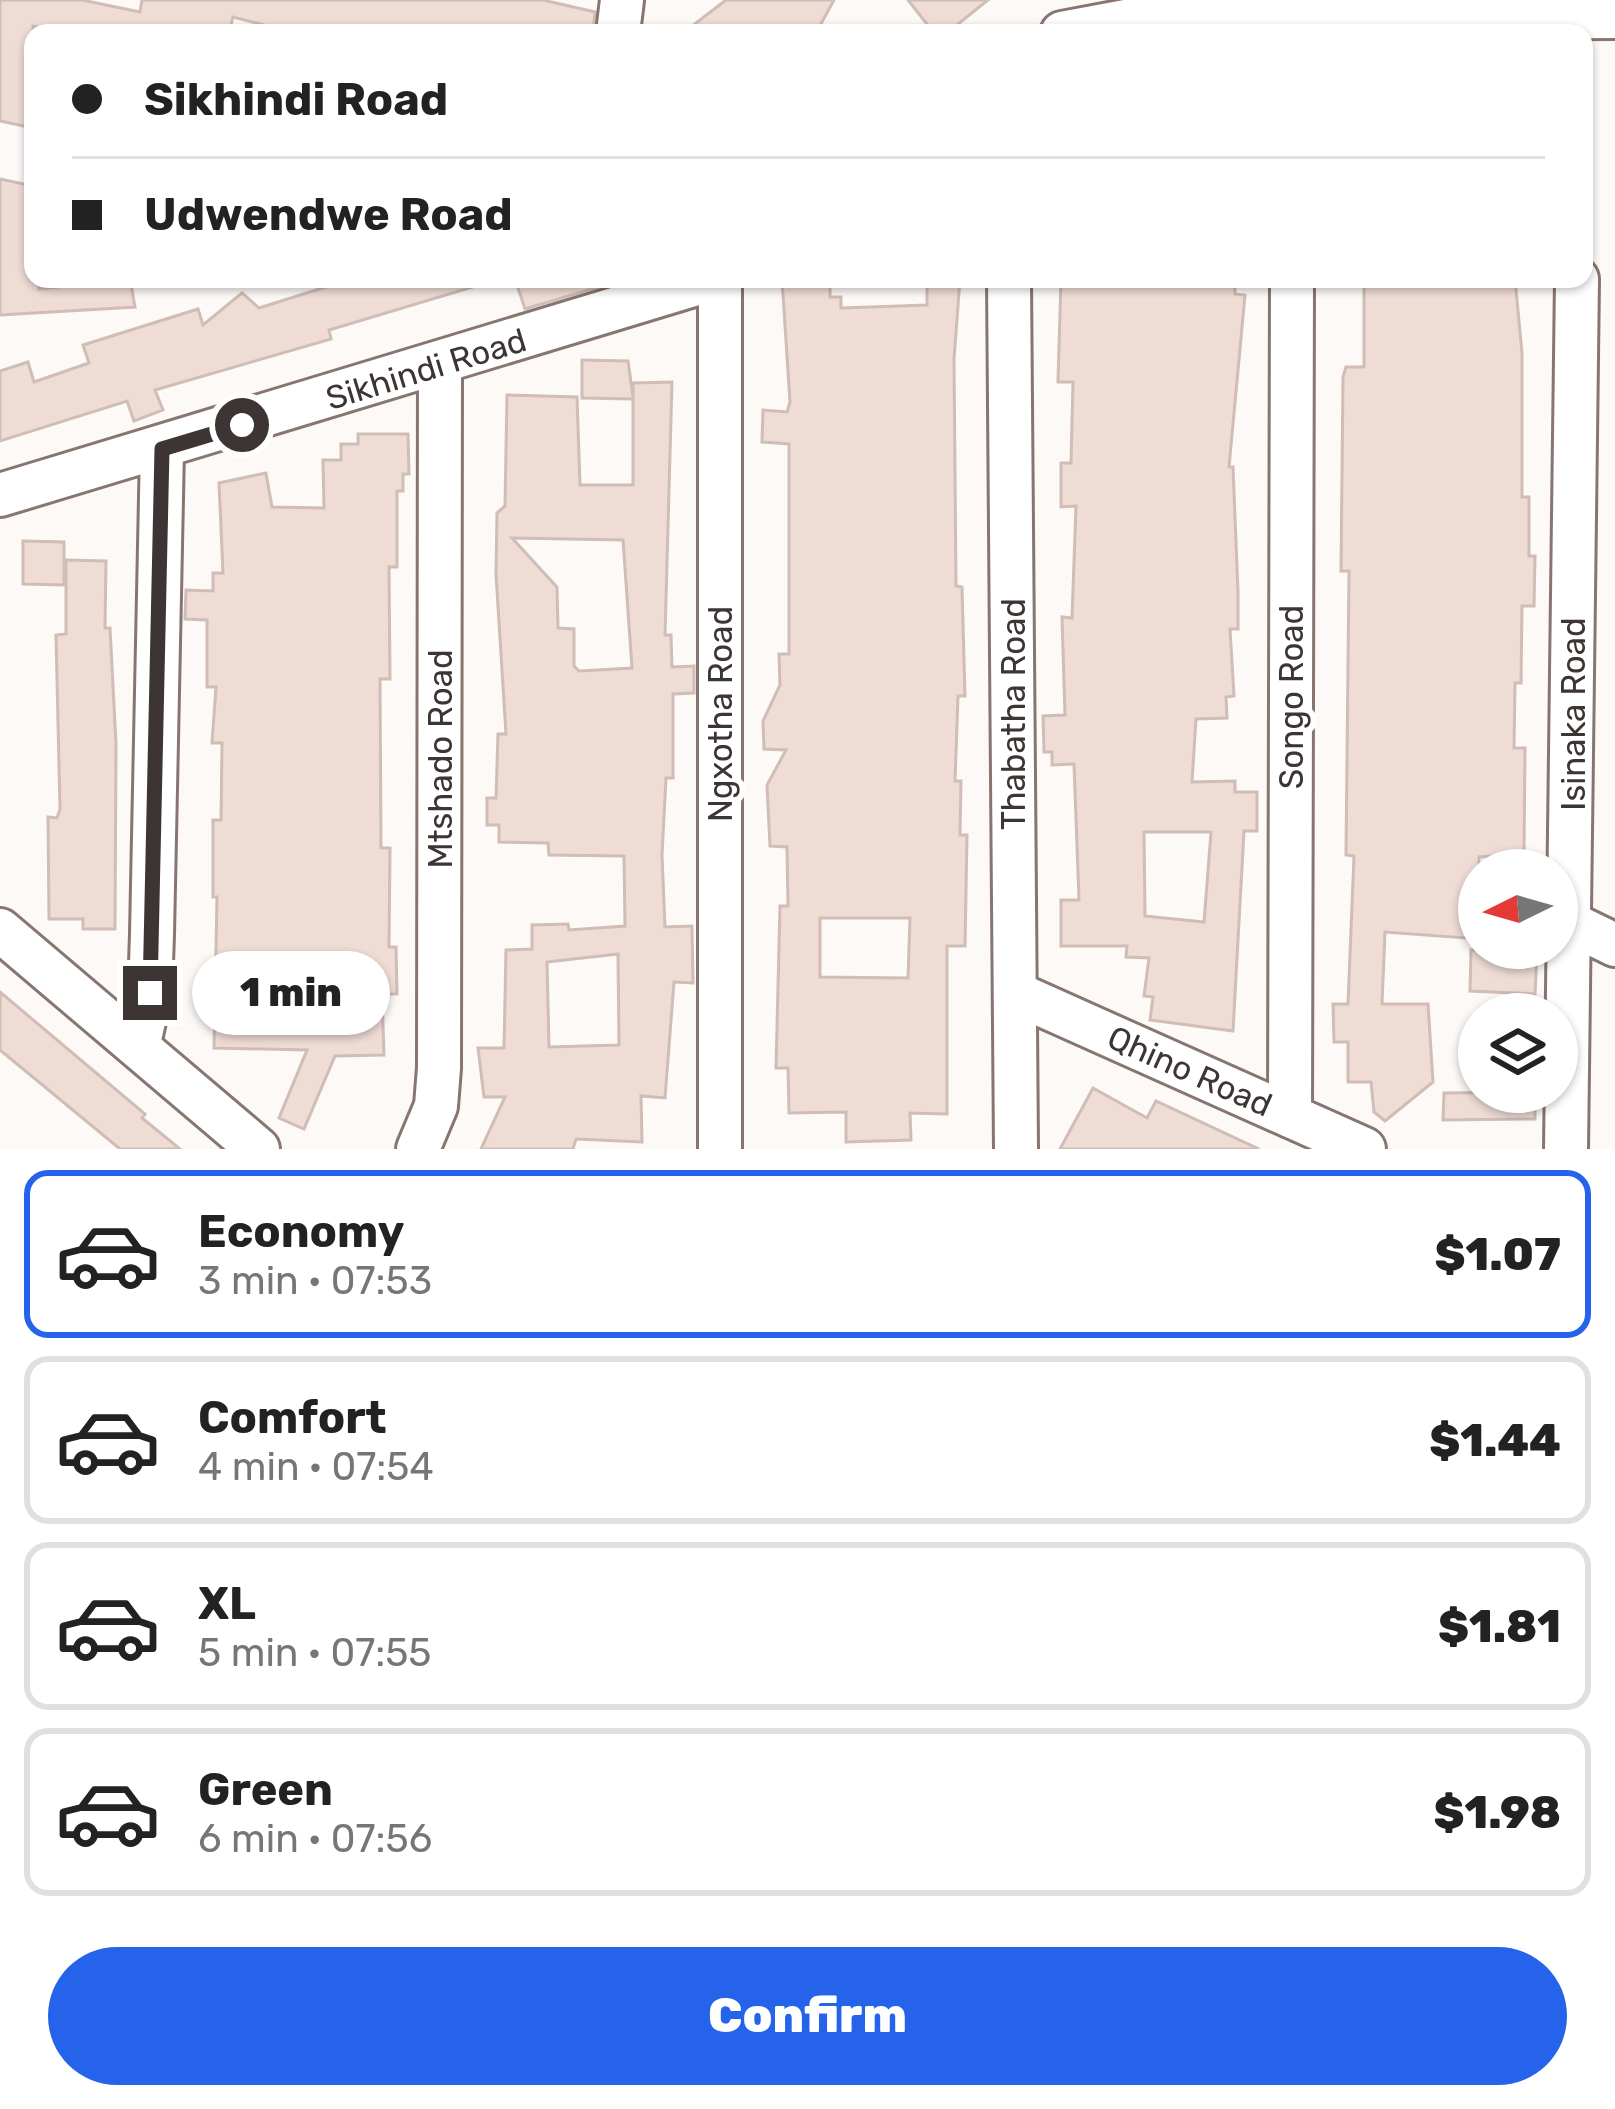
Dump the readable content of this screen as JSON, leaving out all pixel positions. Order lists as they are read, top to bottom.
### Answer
{
  "streets": {
    "street": [
      "Sikhindi Road",
      "Songo Road",
      "Ngxotha Road",
      "Thabatha Road",
      "Isinaka Road",
      "Mtshado Road",
      "Qhino Road"
    ]
  },
  "crossings": [
    ["Sikhindi Road", "Mtshado Road"],
    ["Songo Road", "Qhino Road"],
    ["Thabatha Road", "Qhino Road"]
  ],
  "north": "left",
  "page": {
    "banner": ["Sikhindi Road", "Udwendwe Road"],
    "bubble": "1 min",
    "list": [
      {
        "name": "Economy",
        "note": "3 min · 07:53",
        "value": "$1.07"
      },
      {
        "name": "Comfort",
        "note": "4 min · 07:54",
        "value": "$1.44"
      },
      {
        "name": "XL",
        "note": "5 min · 07:55",
        "value": "$1.81"
      },
      {
        "name": "Green",
        "note": "6 min · 07:56",
        "value": "$1.98"
      }
    ],
    "buttons": "Confirm"
  }
}
